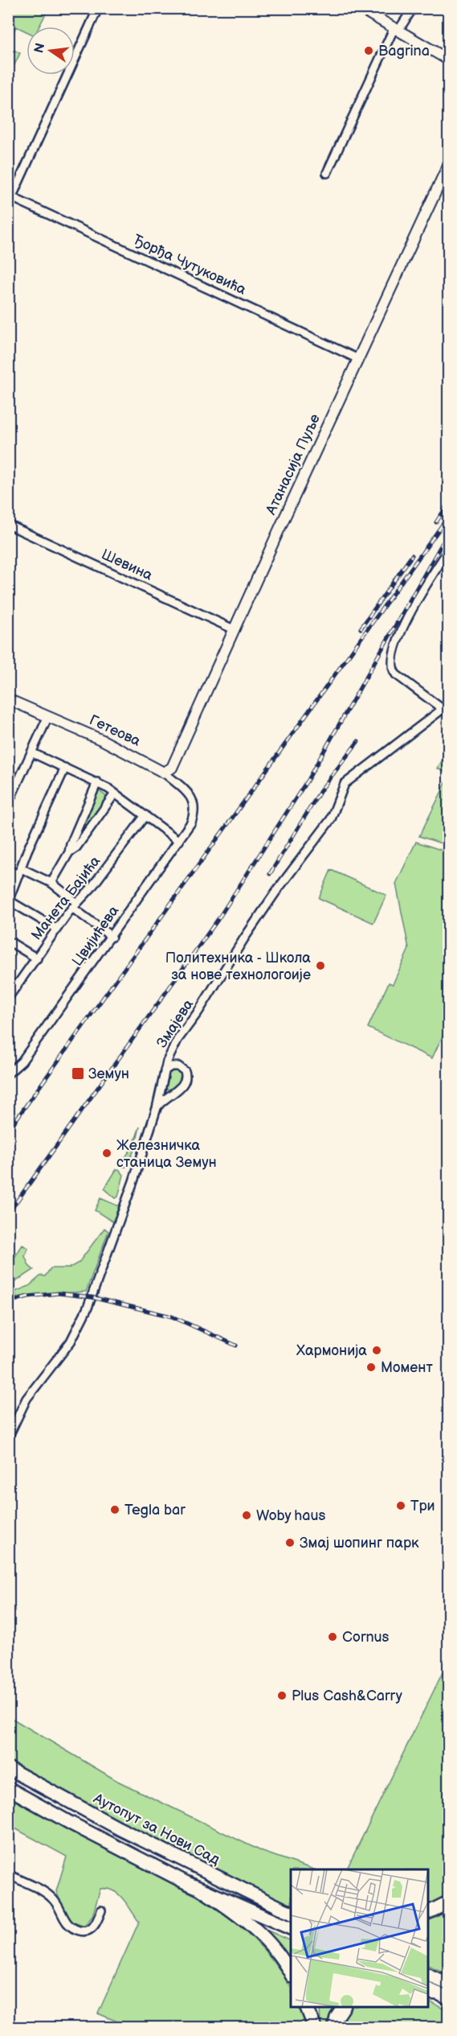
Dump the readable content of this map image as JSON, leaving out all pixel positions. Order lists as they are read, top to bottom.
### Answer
{
  "streets": {
    "main road": ["Аутопут за Нови Сад"],
    "street": [
      "Ђорђа Чутуковића",
      "Атанасија Пуље",
      "Шевина",
      "Гетеова",
      "Манета Бајића",
      "Цвијићева",
      "Змајева"
    ]
  },
  "crossings": [
    ["Ђорђа Чутуковића", "Атанасија Пуље"],
    ["Атанасија Пуље", "Шевина"],
    ["Атанасија Пуље", "Гетеова"],
    ["Гетеова", "Цвијићева"]
  ],
  "places": {
    "other": [
      "Bagrina",
      "Политехника - Школа за нове технологоије",
      "Железничка станица Земун",
      "Хармонија",
      "Момент",
      "Три",
      "Tegla bar",
      "Woby haus",
      "Змај шопинг парк",
      "Cornus",
      "Plus Cash&Carry"
    ],
    "transit": ["Земун"]
  },
  "north": "left"
}
